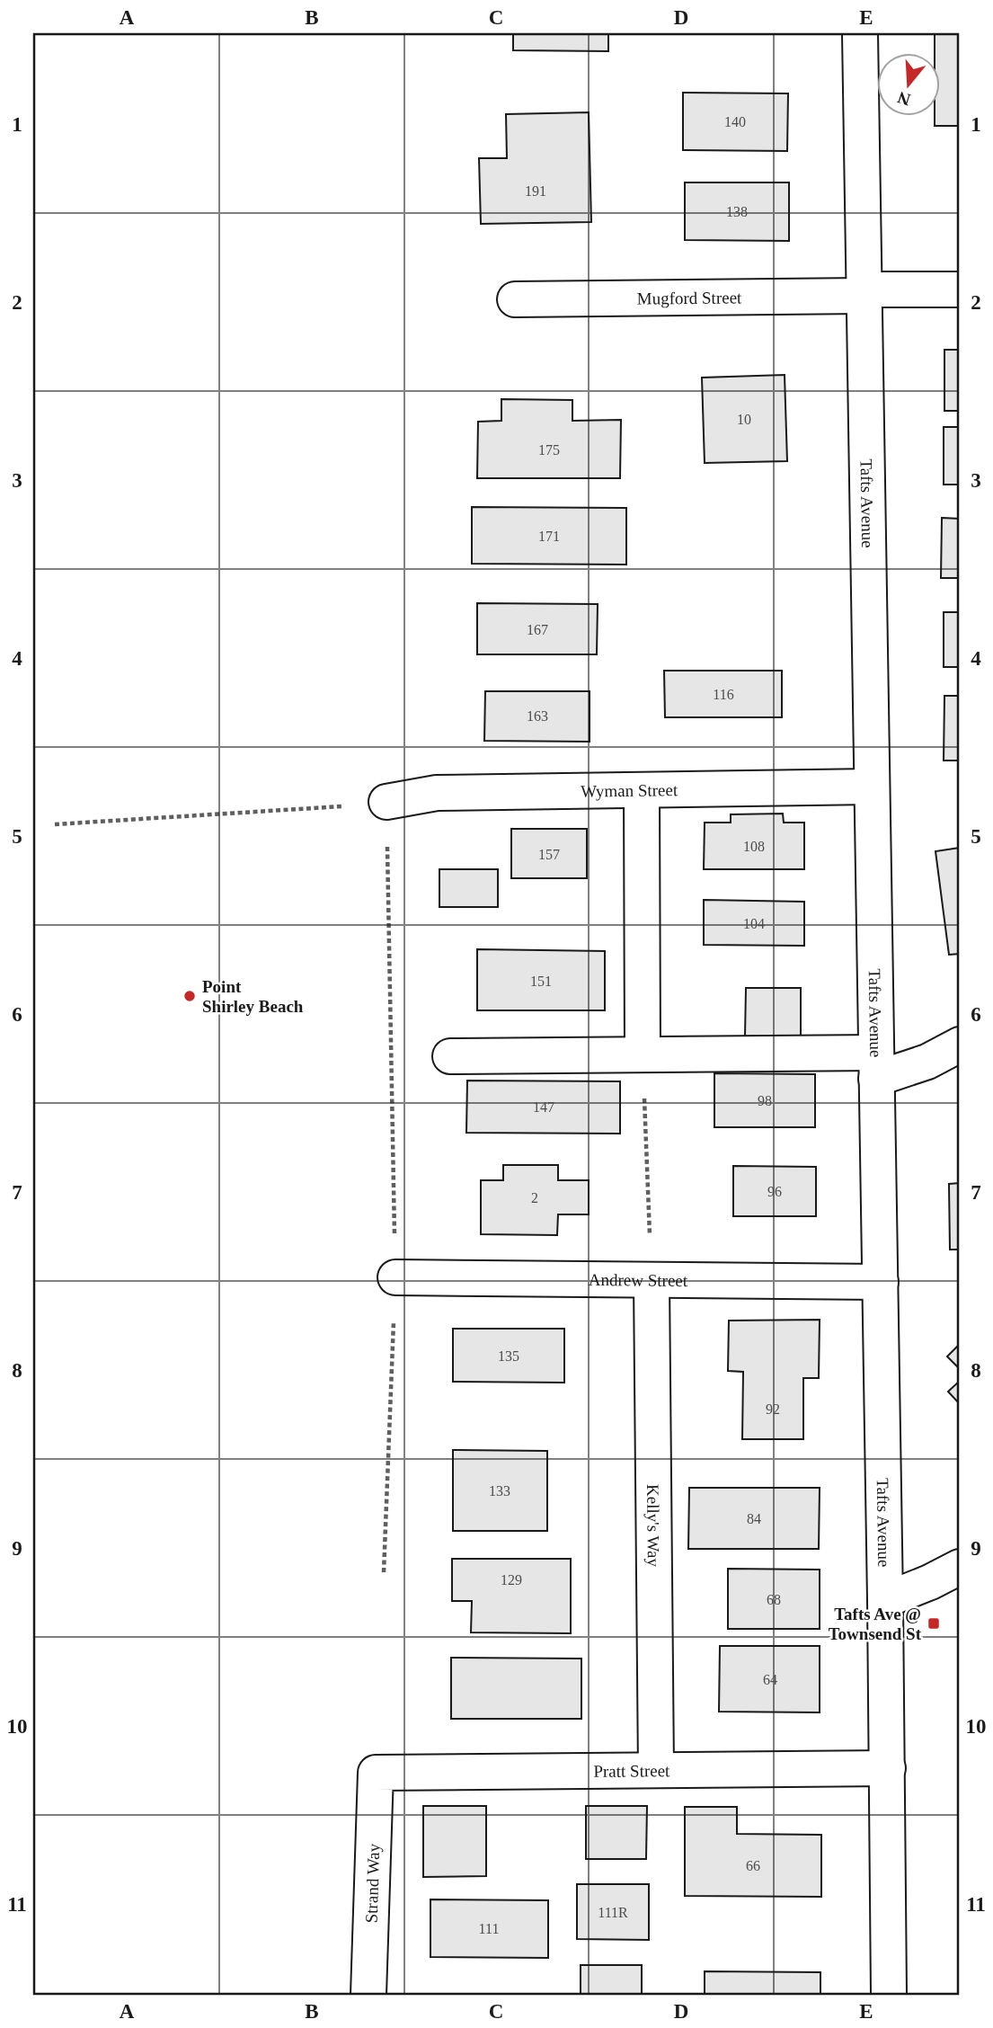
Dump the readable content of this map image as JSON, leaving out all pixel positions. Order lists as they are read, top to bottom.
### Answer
{
  "streets": {
    "street": [
      "Mugford Street",
      "Tafts Avenue",
      "Wyman Street",
      "Andrew Street",
      "Kelly's Way",
      "Pratt Street",
      "Strand Way"
    ]
  },
  "crossings": [
    ["Mugford Street", "Tafts Avenue"],
    ["Tafts Avenue", "Wyman Street"],
    ["Tafts Avenue", "Andrew Street"],
    ["Tafts Avenue", "Pratt Street"],
    ["Andrew Street", "Kelly's Way"],
    ["Kelly's Way", "Pratt Street"],
    ["Pratt Street", "Strand Way"]
  ],
  "places": {
    "other": ["Point Shirley Beach"],
    "transit": ["Tafts Ave @ Townsend St"]
  },
  "house_numbers": [
    "140",
    "191",
    "138",
    "10",
    "175",
    "171",
    "167",
    "116",
    "163",
    "108",
    "157",
    "104",
    "151",
    "98",
    "147",
    "96",
    "2",
    "135",
    "92",
    "133",
    "84",
    "129",
    "68",
    "64",
    "66",
    "111R",
    "111"
  ],
  "north": "bottom",
  "grid": {
    "columns": [
      "A",
      "B",
      "C",
      "D",
      "E"
    ],
    "rows": [
      "1",
      "2",
      "3",
      "4",
      "5",
      "6",
      "7",
      "8",
      "9",
      "10",
      "11"
    ]
  }
}
